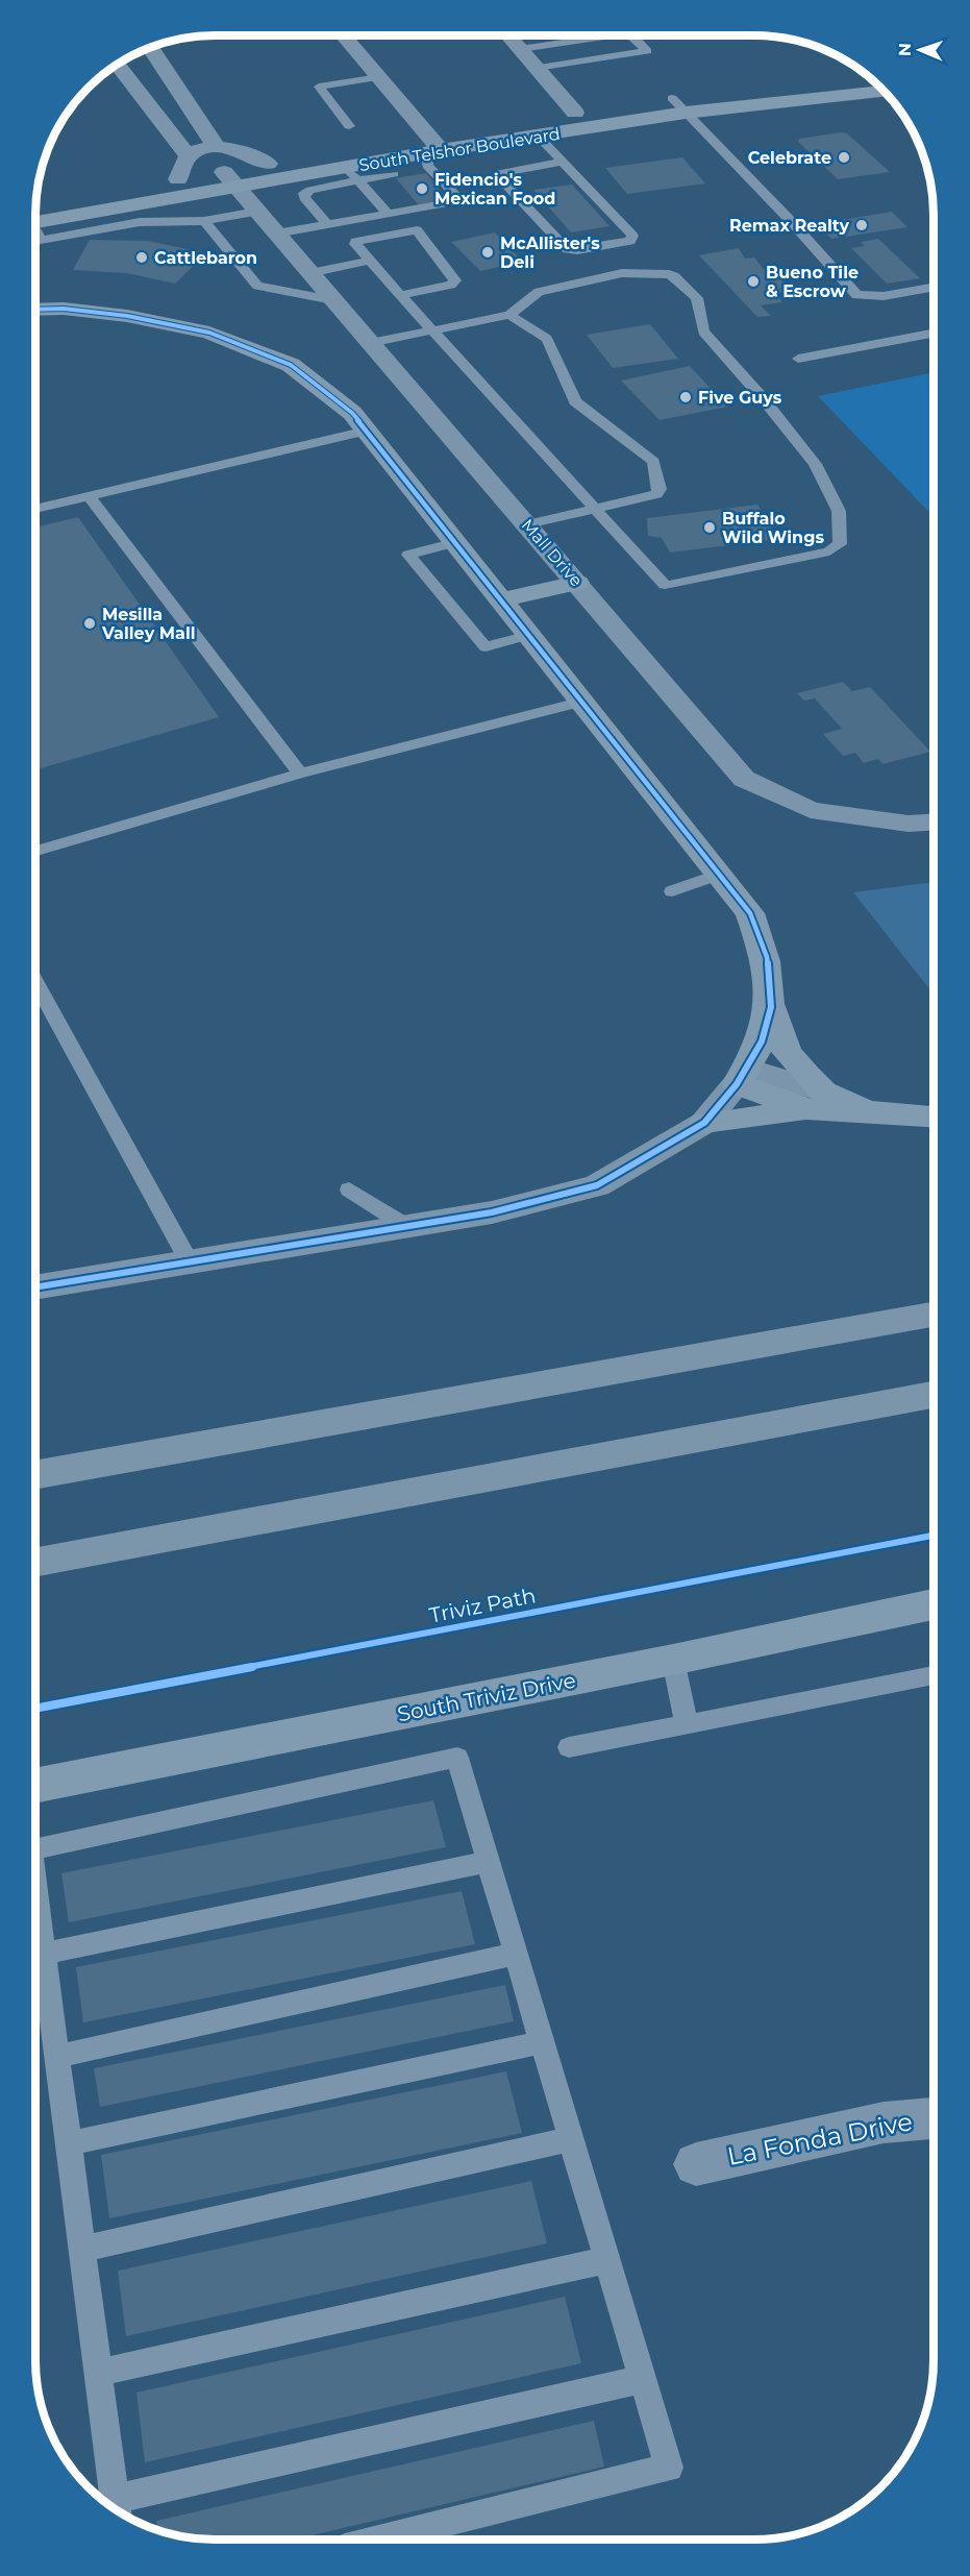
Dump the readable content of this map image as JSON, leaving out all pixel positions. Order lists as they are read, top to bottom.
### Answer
{
  "streets": {
    "street": [
      "South Telshor Boulevard",
      "Mall Drive",
      "South Triviz Drive",
      "La Fonda Drive"
    ],
    "cycle path": ["Triviz Path"]
  },
  "crossings": [
    ["South Telshor Boulevard", "Mall Drive"]
  ],
  "places": [
    "Celebrate",
    "Fidencio's Mexican Food",
    "Remax Realty",
    "McAllister's Deli",
    "Cattlebaron",
    "Bueno Tile & Escrow",
    "Five Guys",
    "Buffalo Wild Wings",
    "Mesilla Valley Mall"
  ],
  "north": "left"
}
